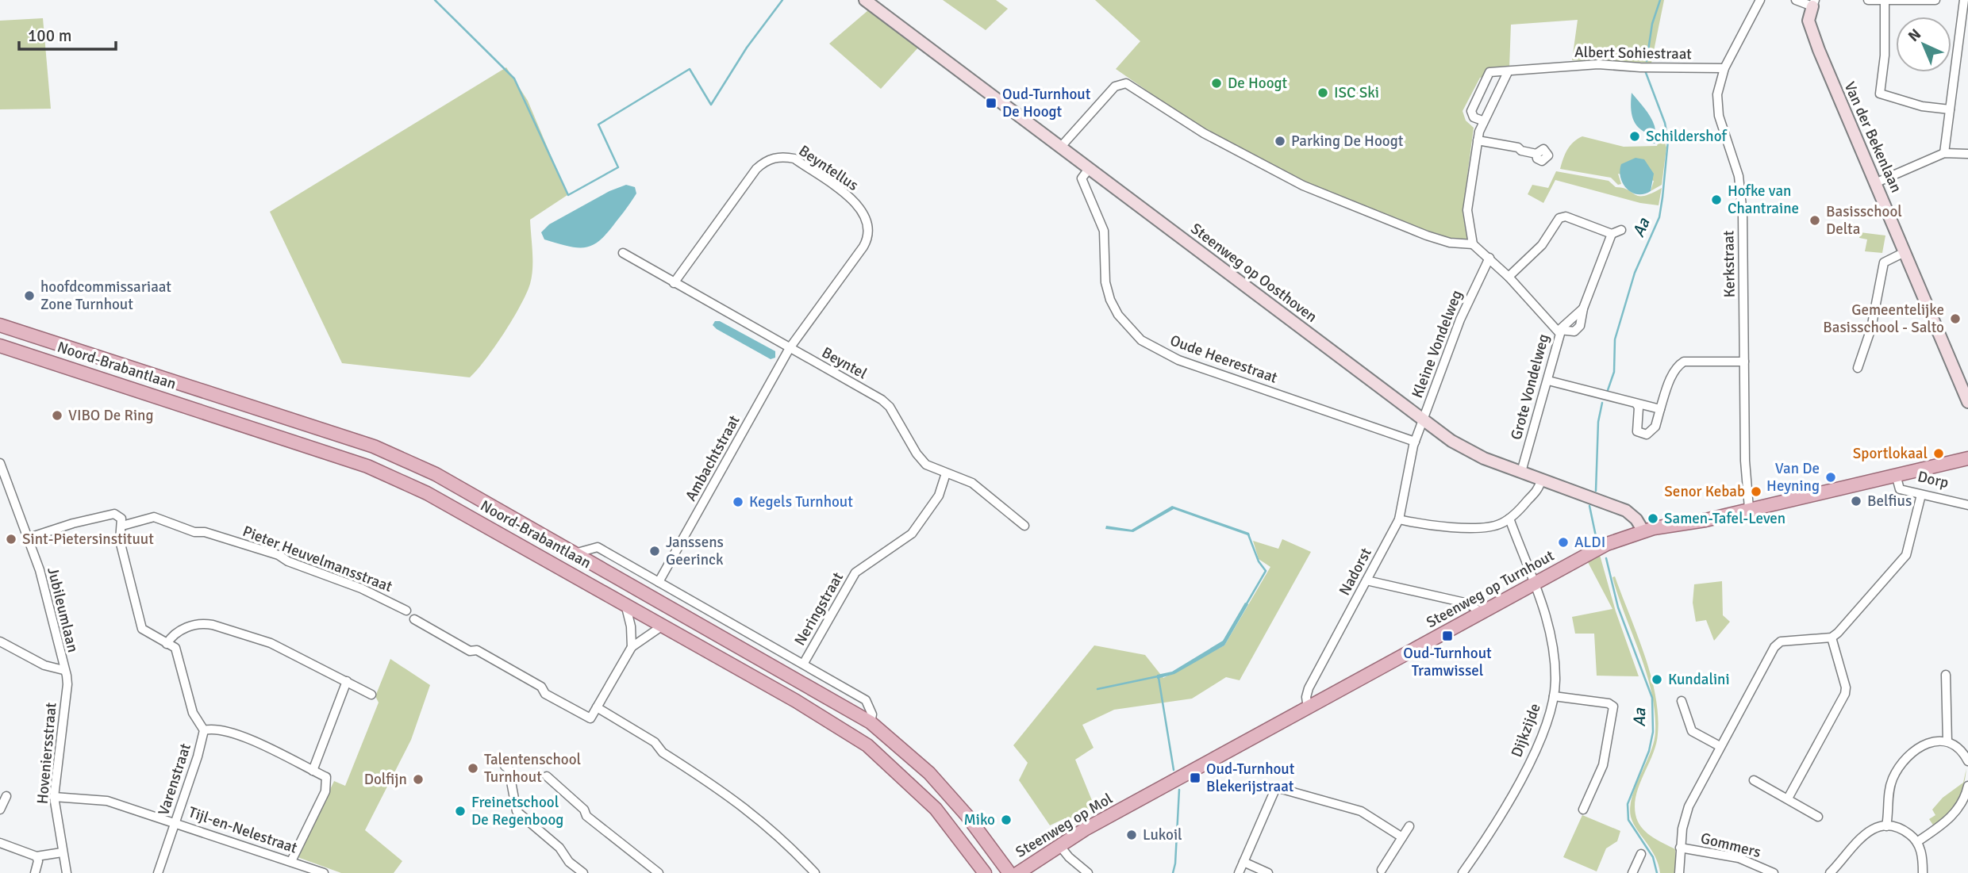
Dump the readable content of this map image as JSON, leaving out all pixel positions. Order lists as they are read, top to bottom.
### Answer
{
  "streets": {
    "main road": [
      "Noord-Brabantlaan",
      "Dorp",
      "Steenweg op Turnhout",
      "Steenweg op Mol"
    ],
    "street": [
      "Albert Sohiestraat",
      "Van der Bekenlaan",
      "Beyntellus",
      "Kerkstraat",
      "Steenweg op Oosthoven",
      "Kleine Vondelweg",
      "Oude Heerestraat",
      "Beyntel",
      "Grote Vondelweg",
      "Ambachtstraat",
      "Pieter Heuvelmansstraat",
      "Nadorst",
      "Neringstraat",
      "Jubileumlaan",
      "Dijkzijde",
      "Hoveniersstraat",
      "Varenstraat",
      "Tijl-en-Nelestraat",
      "Gommers"
    ]
  },
  "crossings": [
    ["Albert Sohiestraat", "Kerkstraat"],
    ["Beyntellus", "Beyntel"],
    ["Beyntellus", "Ambachtstraat"],
    ["Kerkstraat", "Steenweg op Turnhout"],
    ["Steenweg op Oosthoven", "Kleine Vondelweg"],
    ["Steenweg op Oosthoven", "Oude Heerestraat"],
    ["Steenweg op Oosthoven", "Grote Vondelweg"],
    ["Steenweg op Oosthoven", "Steenweg op Turnhout"],
    ["Kleine Vondelweg", "Oude Heerestraat"],
    ["Kleine Vondelweg", "Grote Vondelweg"],
    ["Kleine Vondelweg", "Nadorst"],
    ["Oude Heerestraat", "Nadorst"],
    ["Beyntel", "Ambachtstraat"],
    ["Beyntel", "Neringstraat"],
    ["Noord-Brabantlaan", "Ambachtstraat"],
    ["Noord-Brabantlaan", "Neringstraat"],
    ["Dorp", "Steenweg op Turnhout"],
    ["Pieter Heuvelmansstraat", "Varenstraat"],
    ["Nadorst", "Steenweg op Turnhout"],
    ["Steenweg op Turnhout", "Dijkzijde"],
    ["Steenweg op Turnhout", "Steenweg op Mol"],
    ["Jubileumlaan", "Hoveniersstraat"],
    ["Hoveniersstraat", "Tijl-en-Nelestraat"],
    ["Varenstraat", "Tijl-en-Nelestraat"]
  ],
  "water": ["Aa"],
  "places": {
    "other": [
      "De Hoogt",
      "ISC Ski",
      "Schildershof",
      "Parking De Hoogt",
      "Hofke van Chantraine",
      "Basisschool Delta",
      "hoofdcommissariaat Zone Turnhout",
      "Gemeentelijke Basisschool - Salto",
      "VIBO De Ring",
      "Sportlokaal",
      "Van De Heyning",
      "Senor Kebab",
      "Belfius",
      "Kegels Turnhout",
      "Samen-Tafel-Leven",
      "Sint-Pietersinstituut",
      "ALDI",
      "Janssens Geerinck",
      "Kundalini",
      "Talentenschool Turnhout",
      "Dolfijn",
      "Freinetschool De Regenboog",
      "Miko",
      "Lukoil"
    ],
    "transit": ["Oud-Turnhout De Hoogt", "Oud-Turnhout Tramwissel", "Oud-Turnhout Blekerijstraat"]
  },
  "scale_bar": "100 m",
  "north": "top left"
}
